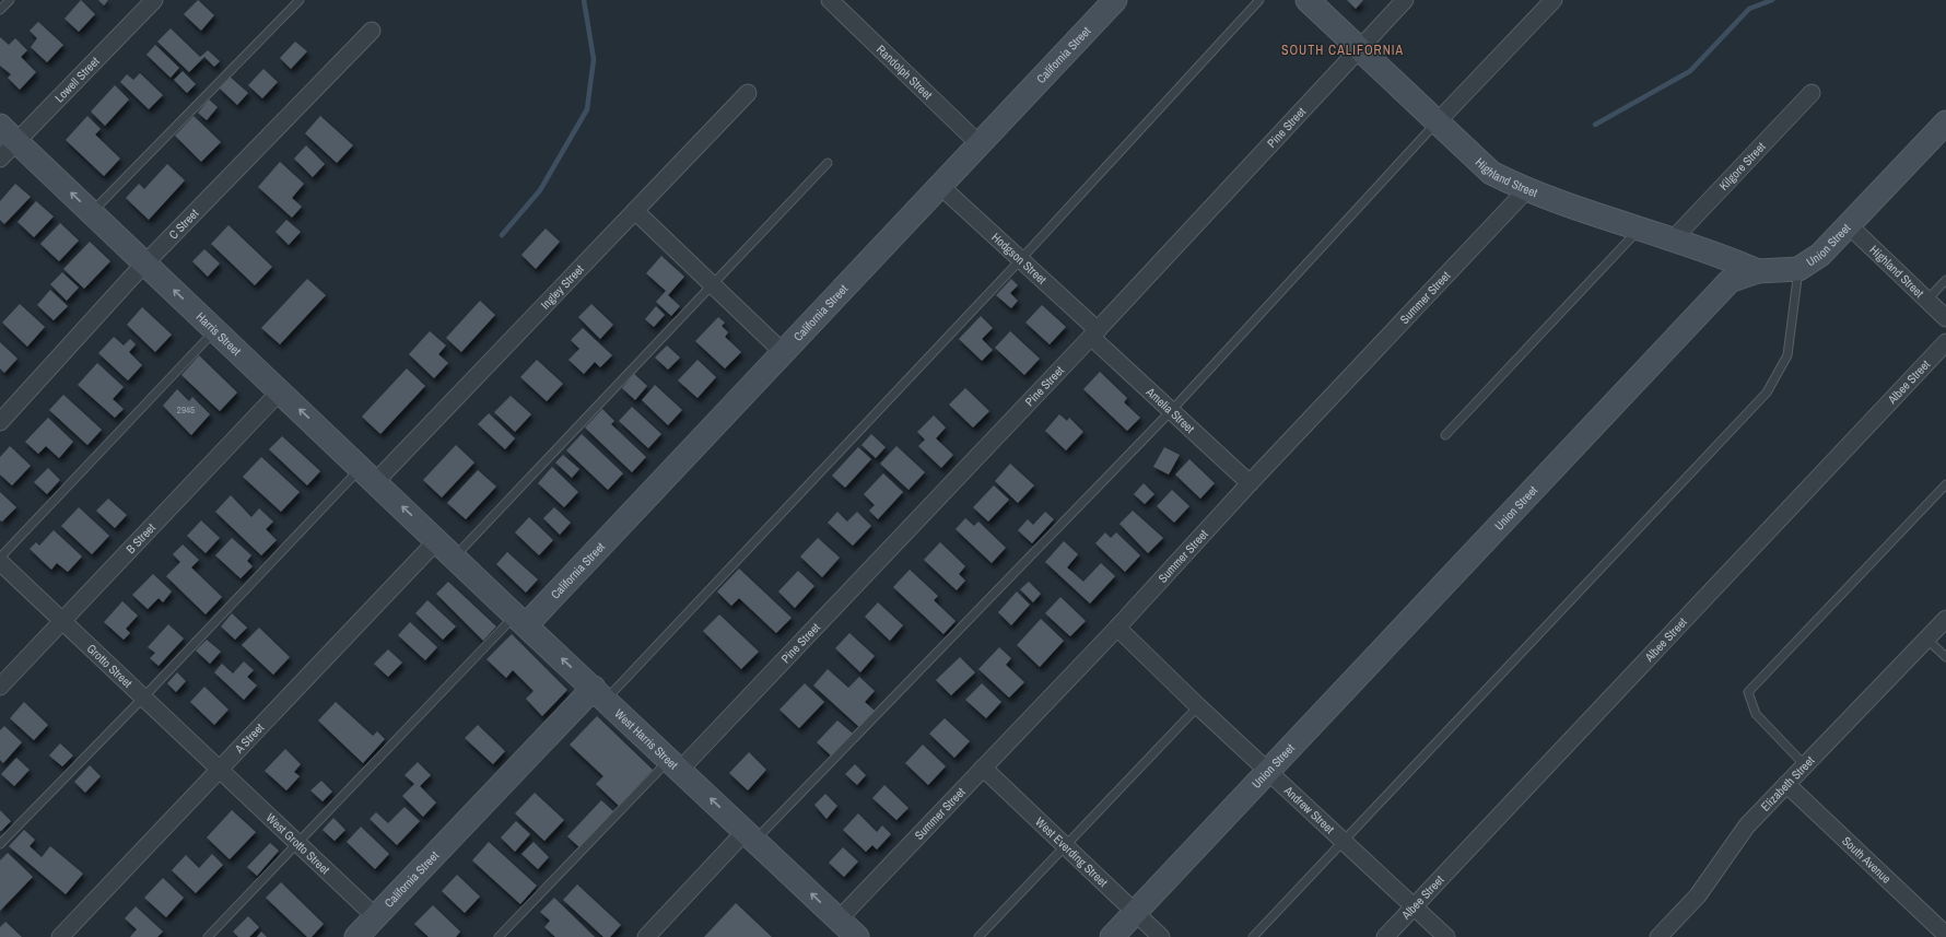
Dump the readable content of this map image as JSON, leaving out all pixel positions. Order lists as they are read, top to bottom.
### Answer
{
  "streets": {
    "street": [
      "California Street",
      "Randolph Street",
      "Lowell Street",
      "Pine Street",
      "Kilgore Street",
      "Highland Street",
      "C Street",
      "Union Street",
      "Hodgson Street",
      "Ingley Street",
      "Summer Street",
      "Harris Street",
      "Albee Street",
      "Amelia Street",
      "B Street",
      "Grotto Street",
      "A Street",
      "West Harris Street",
      "Elizabeth Street",
      "Andrew Street",
      "West Grotto Street",
      "West Everding Street",
      "South Avenue"
    ]
  },
  "crossings": [
    ["California Street", "Randolph Street"],
    ["California Street", "Hodgson Street"],
    ["California Street", "West Harris Street"],
    ["California Street", "West Grotto Street"],
    ["Lowell Street", "Harris Street"],
    ["Pine Street", "Highland Street"],
    ["Pine Street", "Hodgson Street"],
    ["Pine Street", "Amelia Street"],
    ["Pine Street", "West Harris Street"],
    ["Kilgore Street", "Highland Street"],
    ["Highland Street", "Union Street"],
    ["Highland Street", "Summer Street"],
    ["C Street", "Harris Street"],
    ["Union Street", "Andrew Street"],
    ["Union Street", "West Everding Street"],
    ["Hodgson Street", "Amelia Street"],
    ["Ingley Street", "Harris Street"],
    ["Summer Street", "Amelia Street"],
    ["Summer Street", "West Harris Street"],
    ["Summer Street", "Andrew Street"],
    ["Summer Street", "West Everding Street"],
    ["Harris Street", "B Street"],
    ["Harris Street", "A Street"],
    ["Harris Street", "West Harris Street"],
    ["Albee Street", "Andrew Street"],
    ["B Street", "Grotto Street"],
    ["Grotto Street", "A Street"],
    ["Grotto Street", "West Grotto Street"],
    ["A Street", "West Harris Street"],
    ["A Street", "West Grotto Street"],
    ["Elizabeth Street", "South Avenue"]
  ],
  "one_way": ["Harris Street", "West Harris Street"],
  "districts": ["SOUTH CALIFORNIA"],
  "house_numbers": ["2945"]
}
